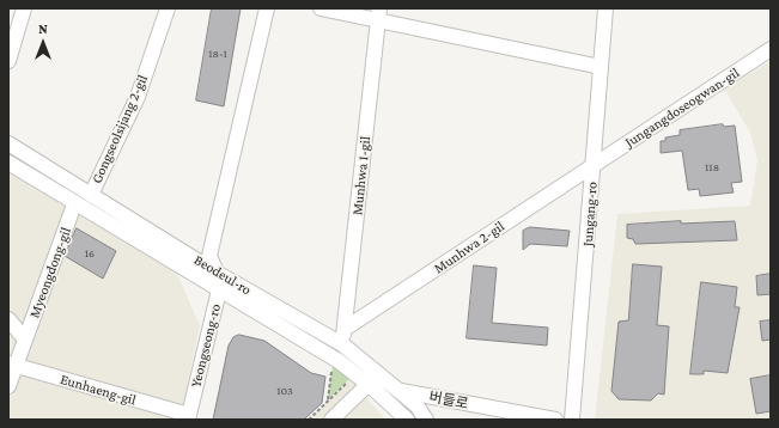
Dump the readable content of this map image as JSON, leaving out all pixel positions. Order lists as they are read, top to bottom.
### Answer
{
  "streets": {
    "street": [
      "Jungangdoseogwan-gil",
      "Gongseolsijang 2-gil",
      "Munhwa 1-gil",
      "Jungang-ro",
      "Munhwa 2-gil",
      "Myeongdong-gil",
      "Beodeul-ro",
      "Yeongseong-ro",
      "Eunhaeng-gil",
      "버들로"
    ]
  },
  "crossings": [
    ["Jungangdoseogwan-gil", "Jungang-ro"],
    ["Jungangdoseogwan-gil", "Munhwa 2-gil"],
    ["Gongseolsijang 2-gil", "Beodeul-ro"],
    ["Munhwa 1-gil", "Munhwa 2-gil"],
    ["Munhwa 1-gil", "Beodeul-ro"],
    ["Jungang-ro", "Munhwa 2-gil"],
    ["Myeongdong-gil", "Beodeul-ro"],
    ["Myeongdong-gil", "Eunhaeng-gil"],
    ["Beodeul-ro", "Yeongseong-ro"],
    ["Beodeul-ro", "버들로"],
    ["Yeongseong-ro", "Eunhaeng-gil"]
  ],
  "house_numbers": [
    "18-1",
    "118",
    "16",
    "103"
  ],
  "north": "top"
}
